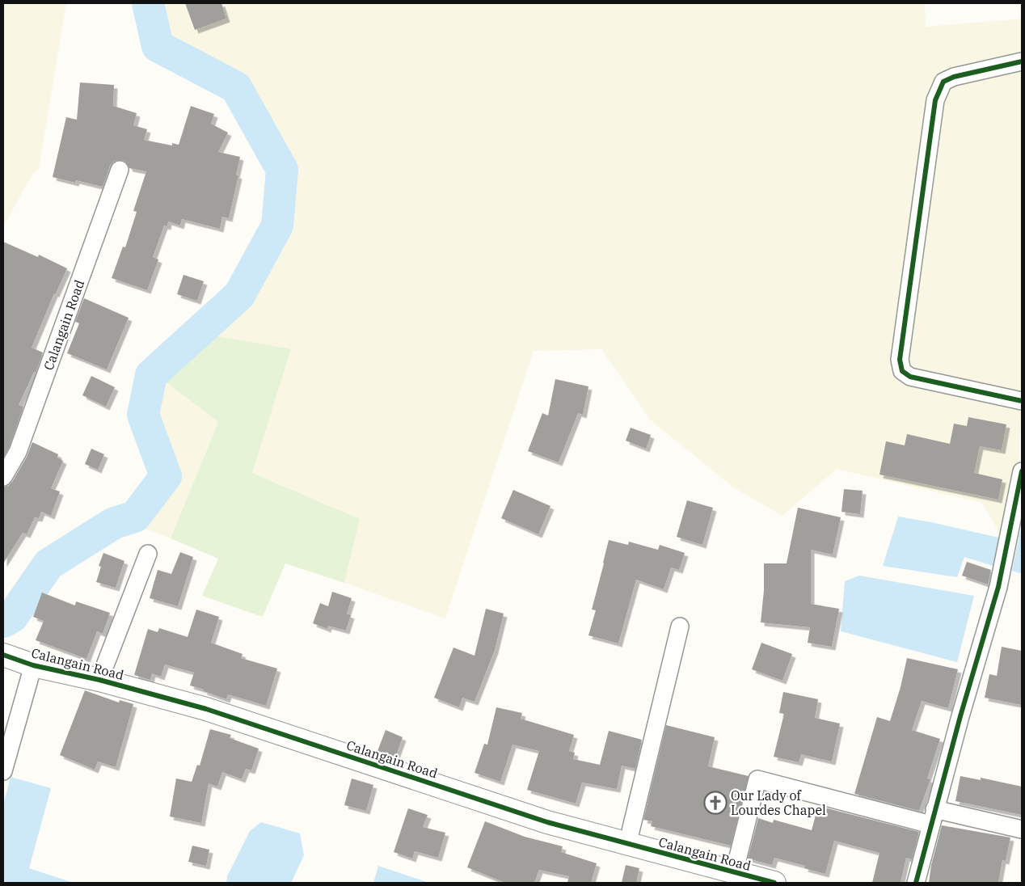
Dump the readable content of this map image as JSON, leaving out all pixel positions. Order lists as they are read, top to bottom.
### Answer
{
  "streets": {
    "street": ["Calangain Road"]
  },
  "places": {
    "church": ["Our Lady of Lourdes Chapel"]
  }
}
